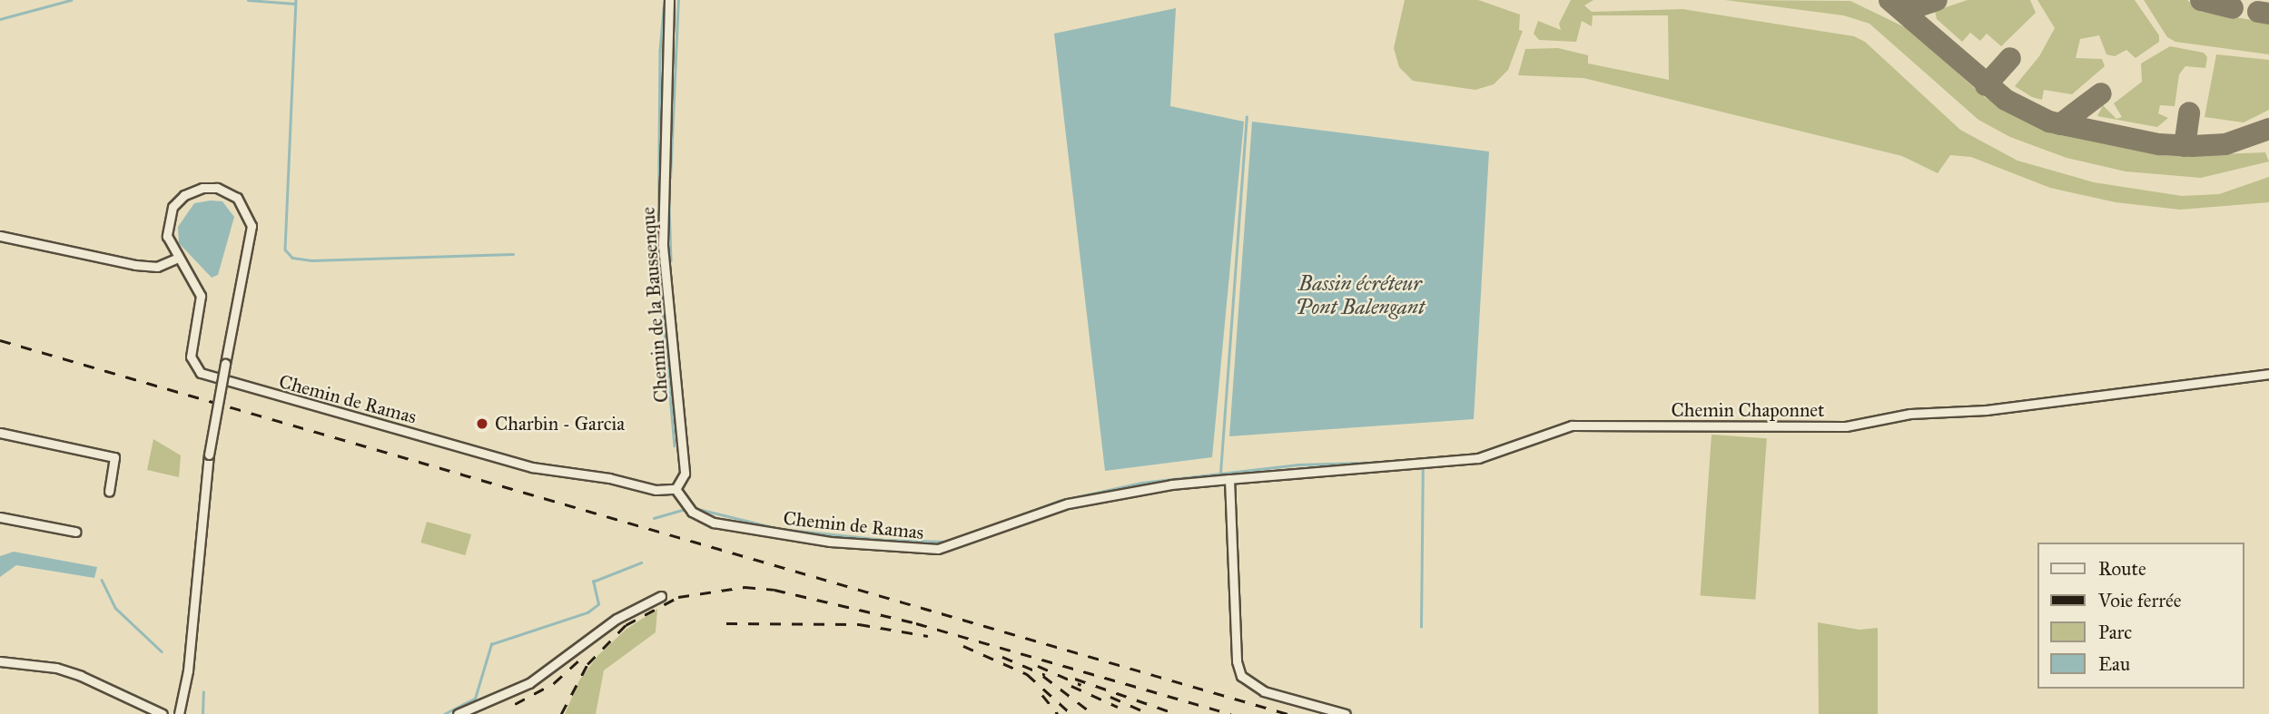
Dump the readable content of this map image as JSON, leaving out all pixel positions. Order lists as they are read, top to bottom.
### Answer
{
  "streets": {
    "street": ["Chemin de la Baussenque", "Chemin de Ramas", "Chemin Chaponnet"]
  },
  "crossings": [
    ["Chemin de la Baussenque", "Chemin de Ramas"],
    ["Chemin de Ramas", "Chemin Chaponnet"]
  ],
  "water": ["Bassin écréteur Pont Balengant"],
  "places": ["Charbin - Garcia"],
  "legend": [
    "Route",
    "Voie ferrée",
    "Parc",
    "Eau"
  ]
}
